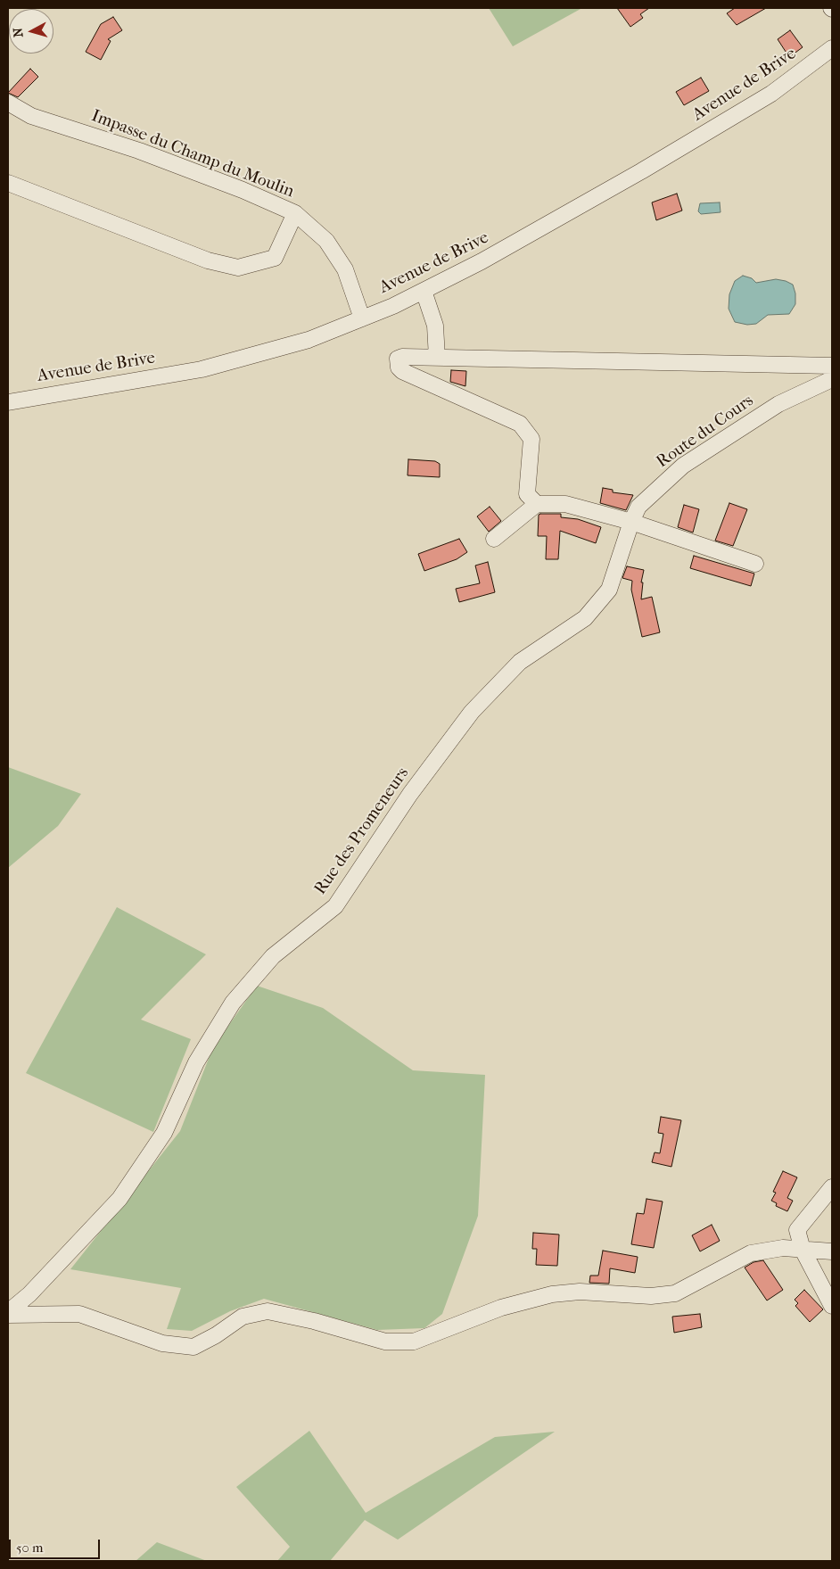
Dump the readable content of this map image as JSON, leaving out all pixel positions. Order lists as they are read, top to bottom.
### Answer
{
  "streets": {
    "street": [
      "Avenue de Brive",
      "Impasse du Champ du Moulin",
      "Route du Cours",
      "Rue des Promeneurs"
    ]
  },
  "crossings": [
    ["Avenue de Brive", "Impasse du Champ du Moulin"],
    ["Route du Cours", "Rue des Promeneurs"]
  ],
  "scale_bar": "50 m",
  "north": "left"
}
